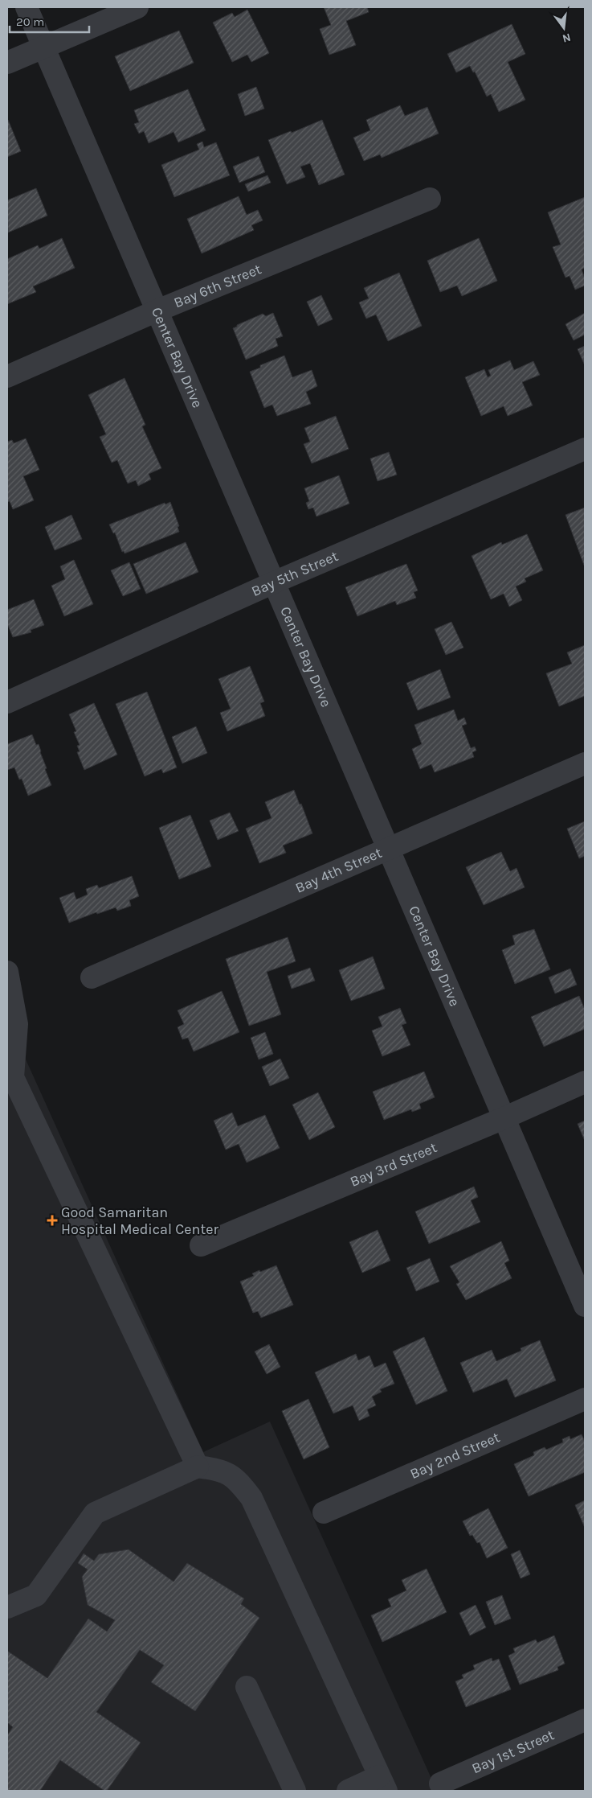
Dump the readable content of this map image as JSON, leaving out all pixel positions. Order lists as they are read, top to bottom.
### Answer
{
  "streets": {
    "street": [
      "Bay 6th Street",
      "Center Bay Drive",
      "Bay 5th Street",
      "Bay 4th Street",
      "Bay 3rd Street",
      "Bay 2nd Street",
      "Bay 1st Street"
    ]
  },
  "crossings": [
    ["Bay 6th Street", "Center Bay Drive"],
    ["Center Bay Drive", "Bay 5th Street"],
    ["Center Bay Drive", "Bay 4th Street"],
    ["Center Bay Drive", "Bay 3rd Street"]
  ],
  "places": {
    "health": ["Good Samaritan Hospital Medical Center"]
  },
  "scale_bar": "20 m",
  "north": "bottom"
}
